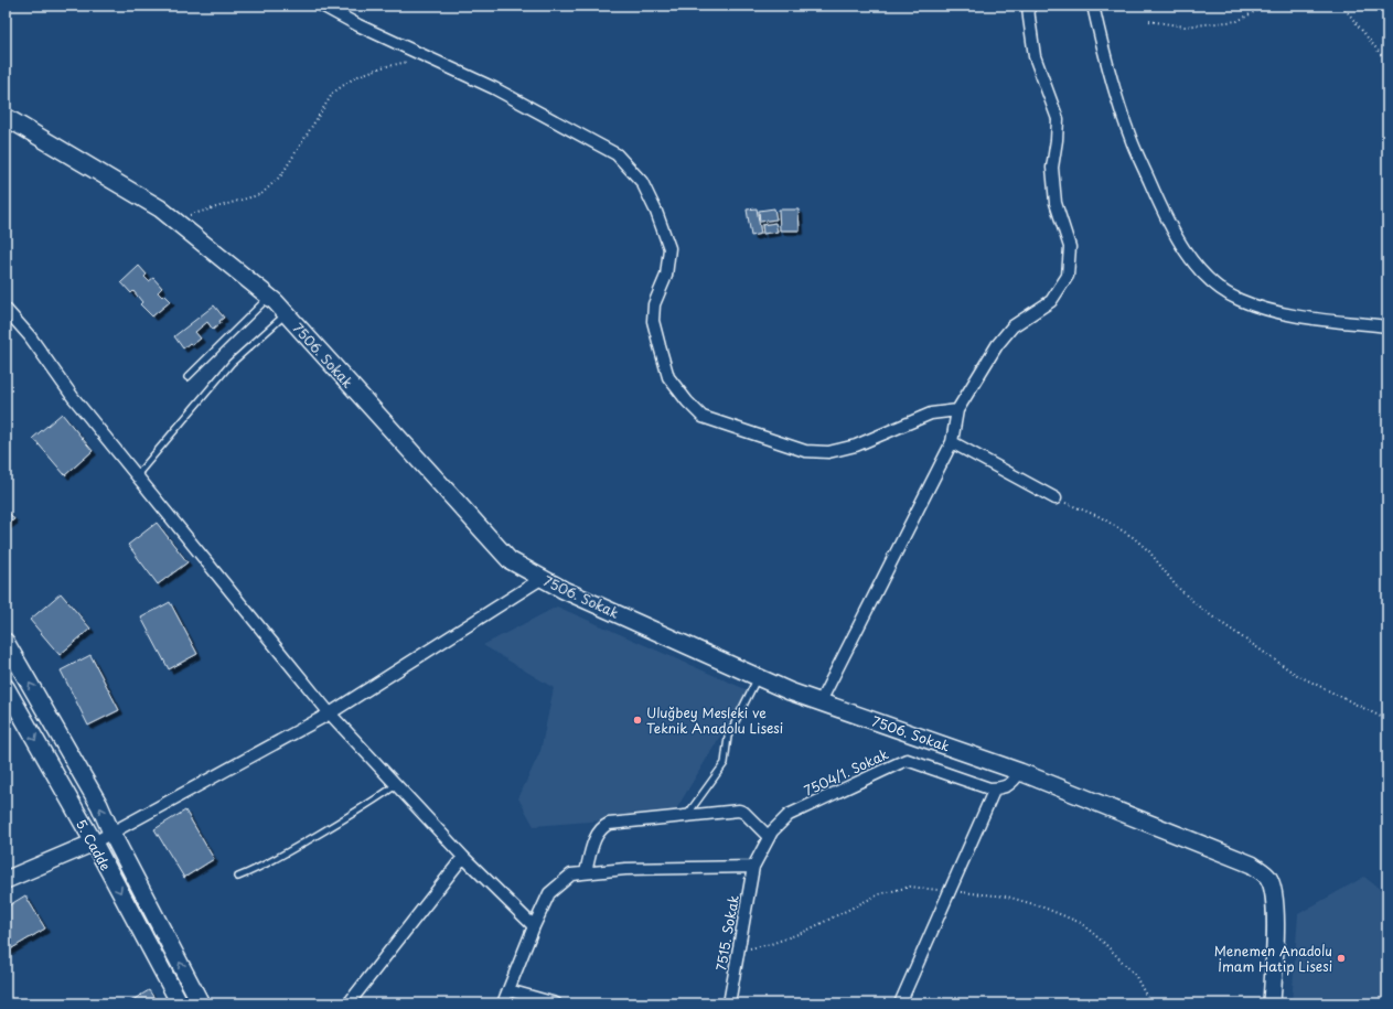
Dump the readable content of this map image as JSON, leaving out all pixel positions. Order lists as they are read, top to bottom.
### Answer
{
  "streets": {
    "street": [
      "7506. Sokak",
      "7504/1. Sokak",
      "5. Cadde",
      "7515. Sokak"
    ]
  },
  "crossings": [
    ["7504/1. Sokak", "7515. Sokak"]
  ],
  "places": ["Uluğbey Mesleki ve Teknik Anadolu Lisesi", "Menemen Anadolu İmam Hatip Lisesi"]
}
